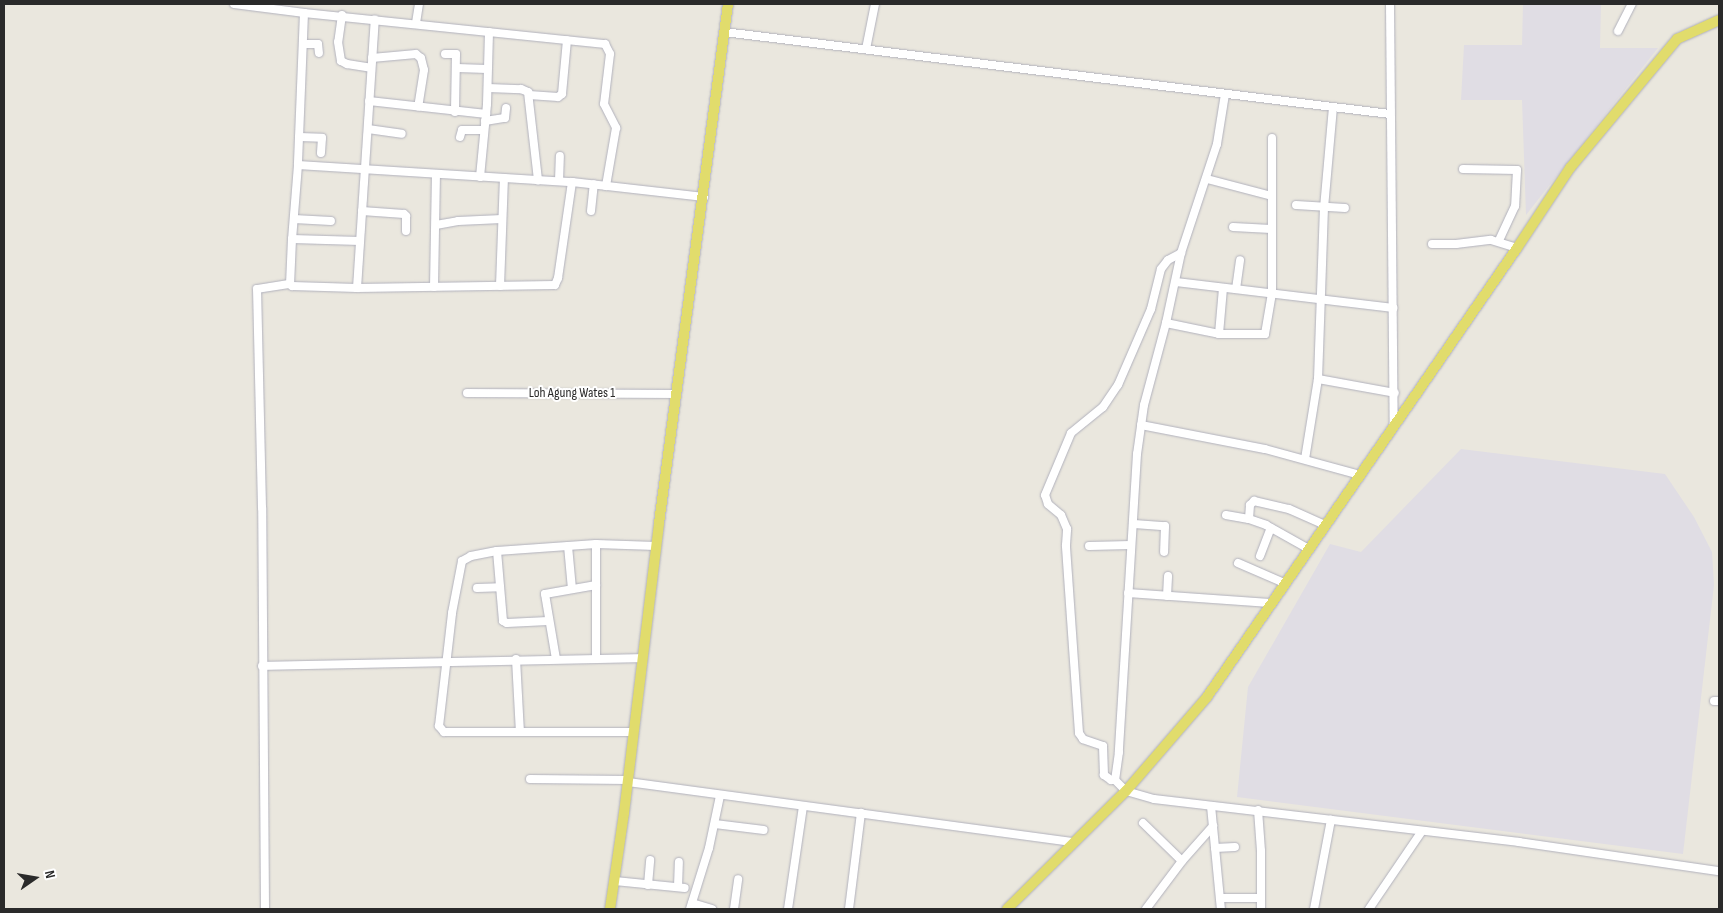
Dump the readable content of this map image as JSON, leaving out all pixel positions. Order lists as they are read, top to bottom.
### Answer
{
  "streets": {
    "street": ["Loh Agung Wates 1"]
  },
  "north": "right"
}
